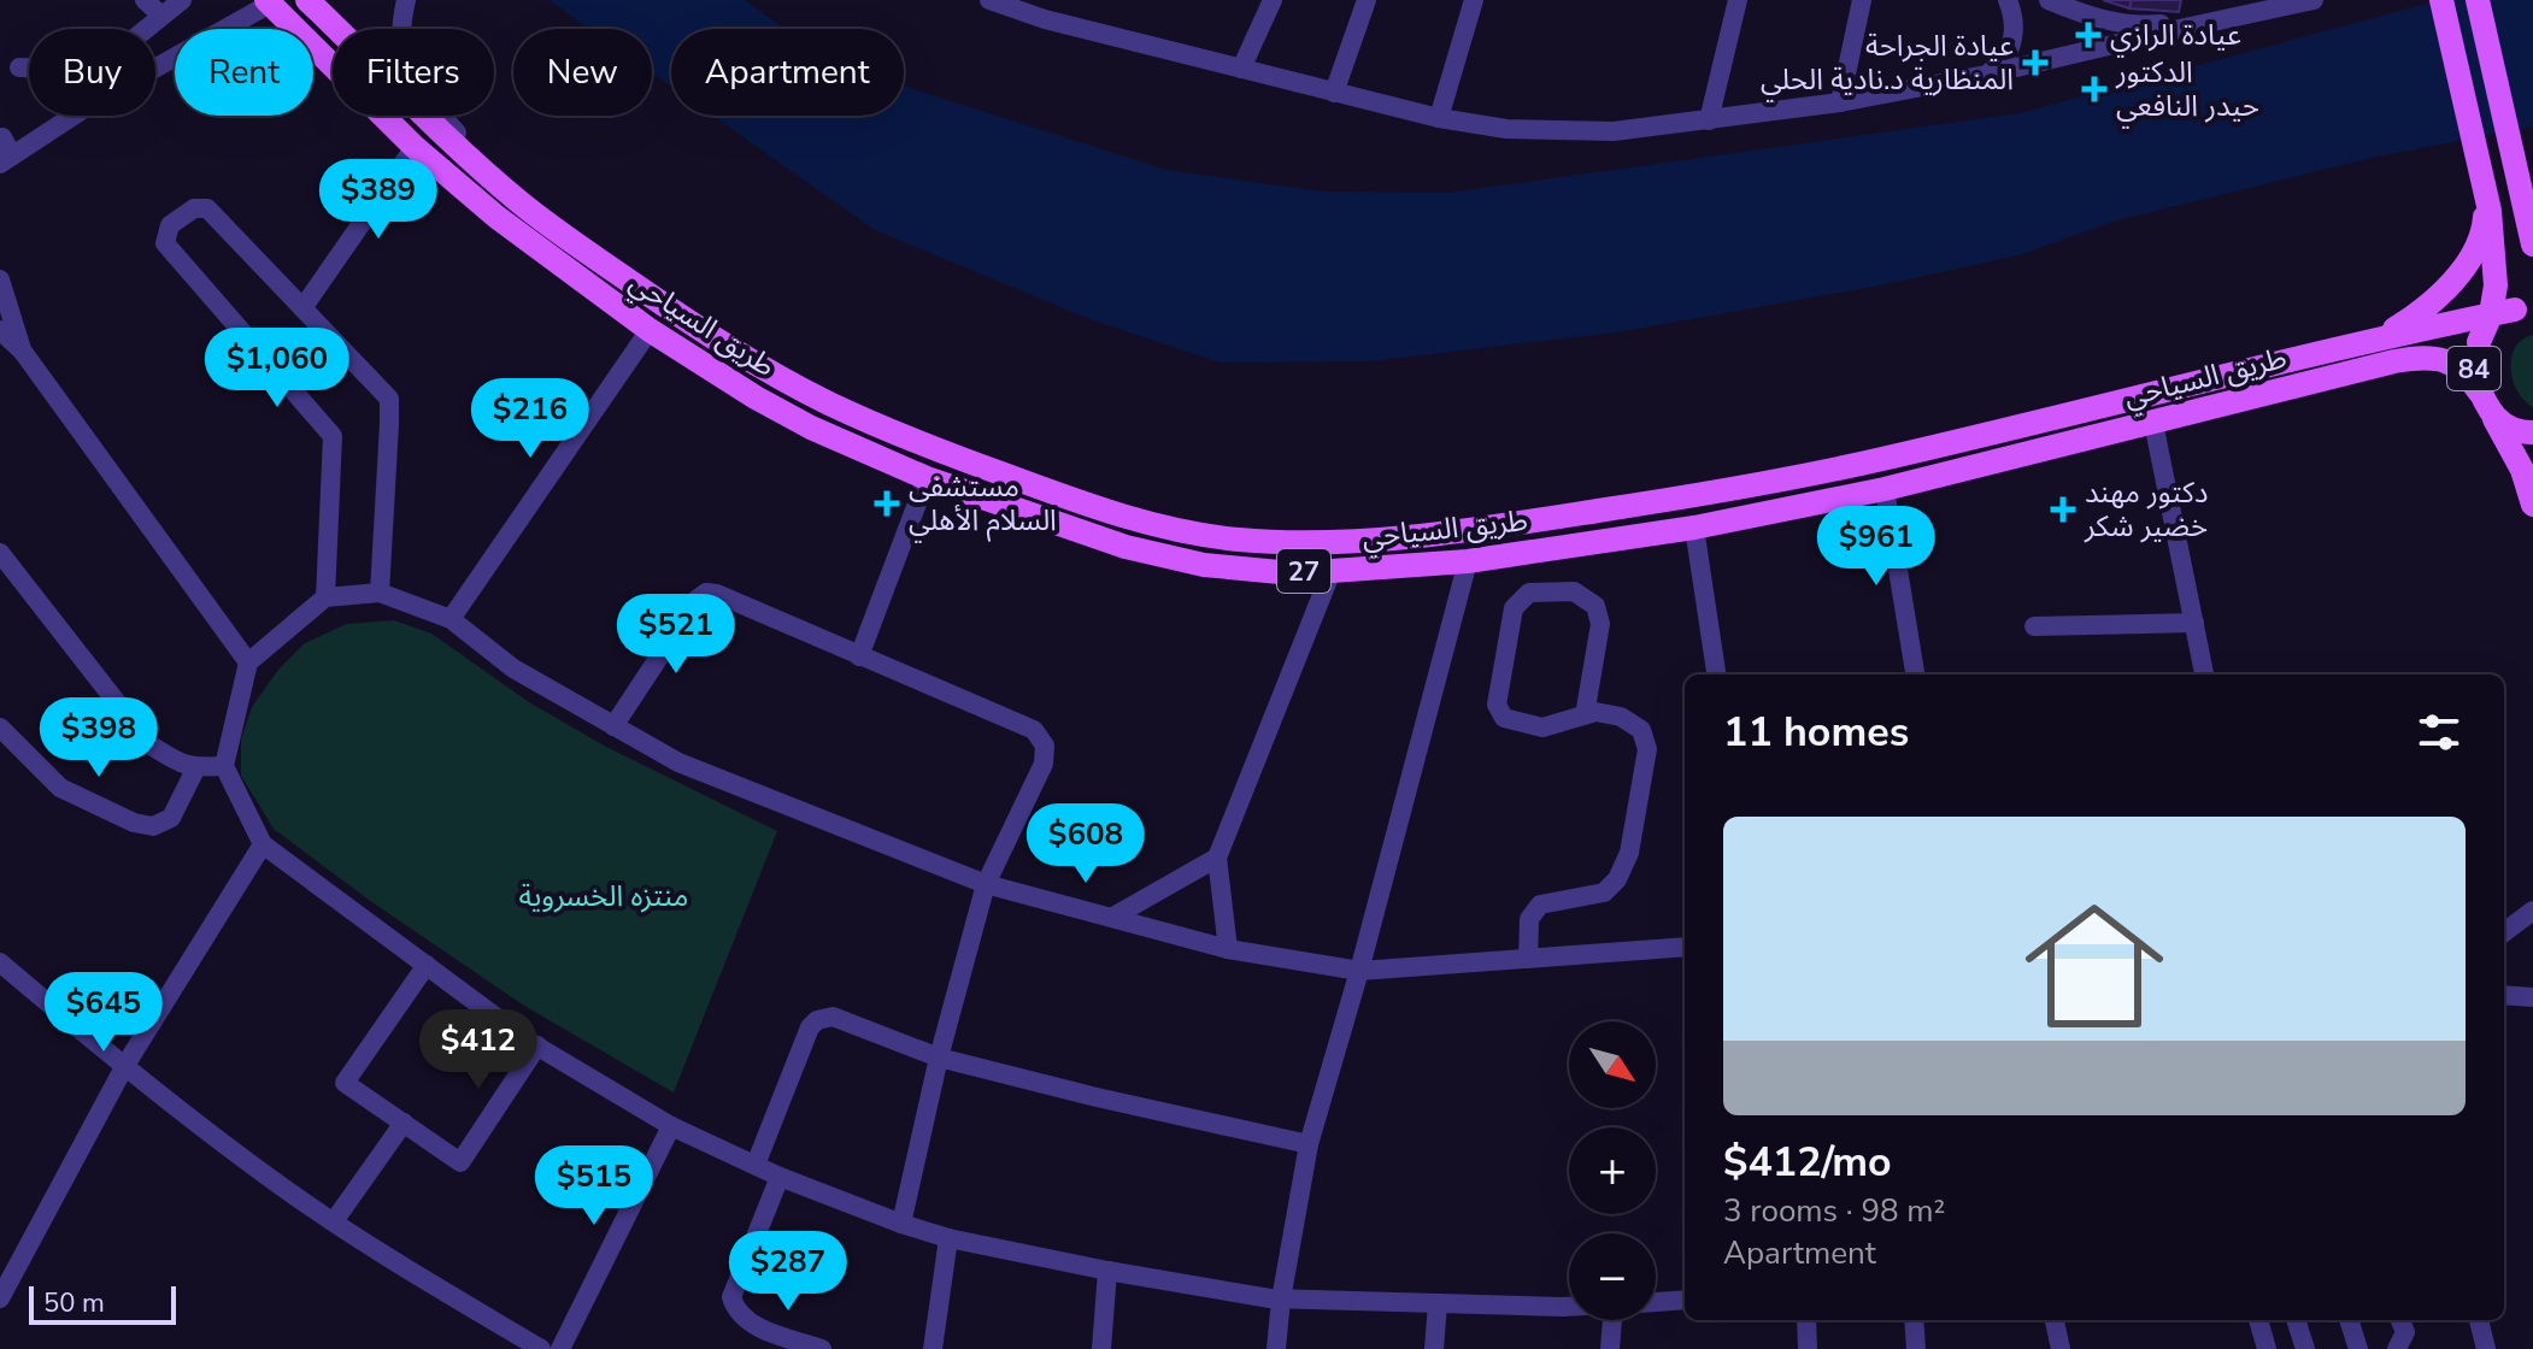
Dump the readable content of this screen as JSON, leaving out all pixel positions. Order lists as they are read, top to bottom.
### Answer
{
  "streets": {
    "main road": ["طريق السياحي", "84", "27"]
  },
  "crossings": [
    ["طريق السياحي", "84"]
  ],
  "parks": ["منتزه الخسروية"],
  "places": {
    "health": [
      "عيادة الرازي",
      "عيادة الجراحة المنظارية د.نادية الحلي",
      "الدكتور حيدر النافعي",
      "مستشفى السلام الأهلي",
      "دكتور مهند خضير شكر"
    ]
  },
  "scale_bar": "50 m",
  "north": "bottom right",
  "page": {
    "chip": [
      "Buy",
      "Rent",
      "Filters",
      "New",
      "Apartment"
    ],
    "price": [
      "$389",
      "$1,060",
      "$216",
      "$961",
      "$521",
      "$398",
      "$608",
      "$645",
      "$412",
      "$515",
      "$287"
    ],
    "heading": "11 homes",
    "list": [
      {
        "name": "$412/mo",
        "note": "3 rooms · 98 m² · Apartment"
      }
    ],
    "map_buttons": ["+", "−"],
    "scale": "50 m"
  }
}
